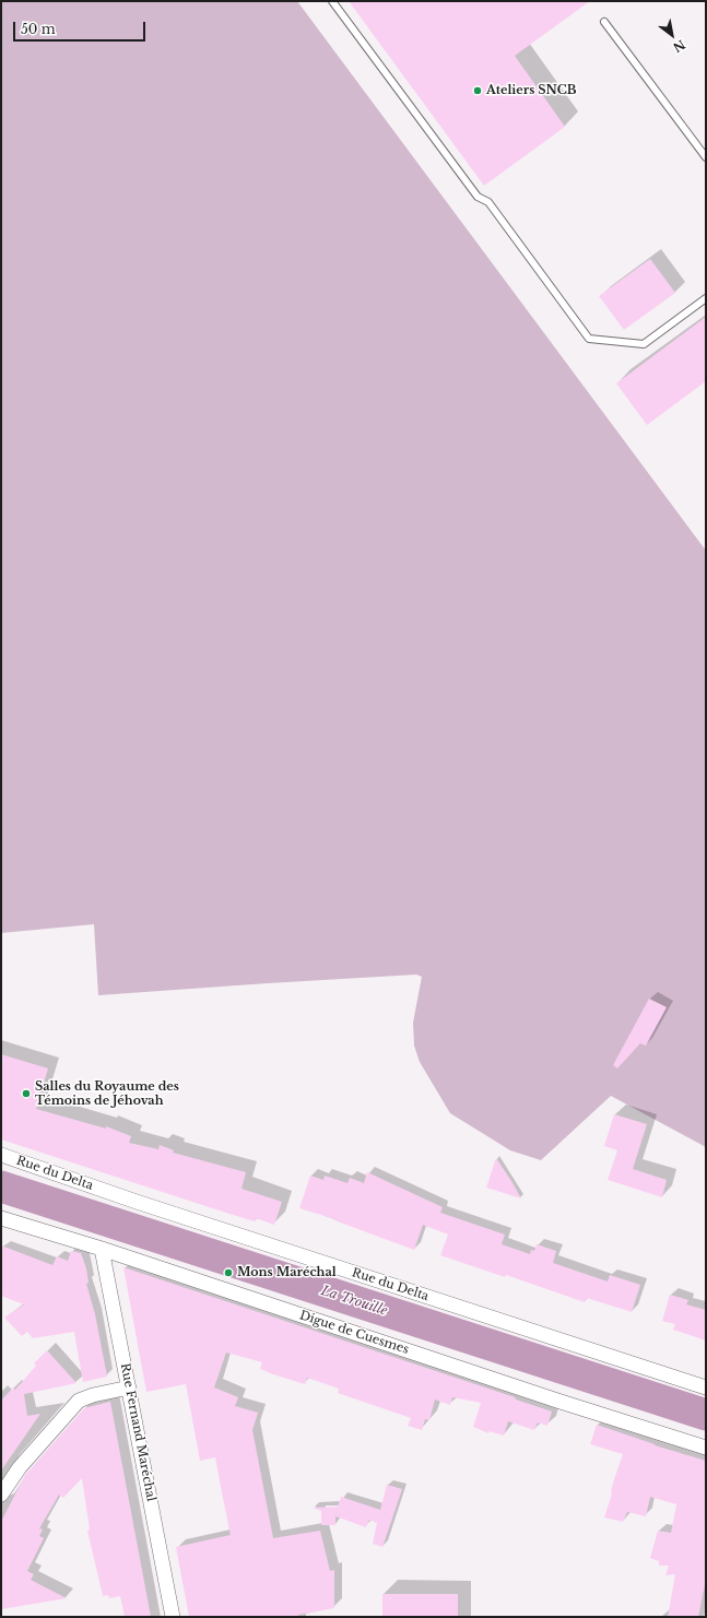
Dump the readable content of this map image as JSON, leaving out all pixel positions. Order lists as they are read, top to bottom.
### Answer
{
  "streets": {
    "street": ["Rue du Delta", "Digue de Cuesmes", "Rue Fernand Maréchal"]
  },
  "crossings": [
    ["Digue de Cuesmes", "Rue Fernand Maréchal"]
  ],
  "water": ["La Trouille"],
  "places": ["Ateliers SNCB", "Salles du Royaume des Témoins de Jéhovah", "Mons Maréchal"],
  "scale_bar": "50 m",
  "north": "bottom right"
}
